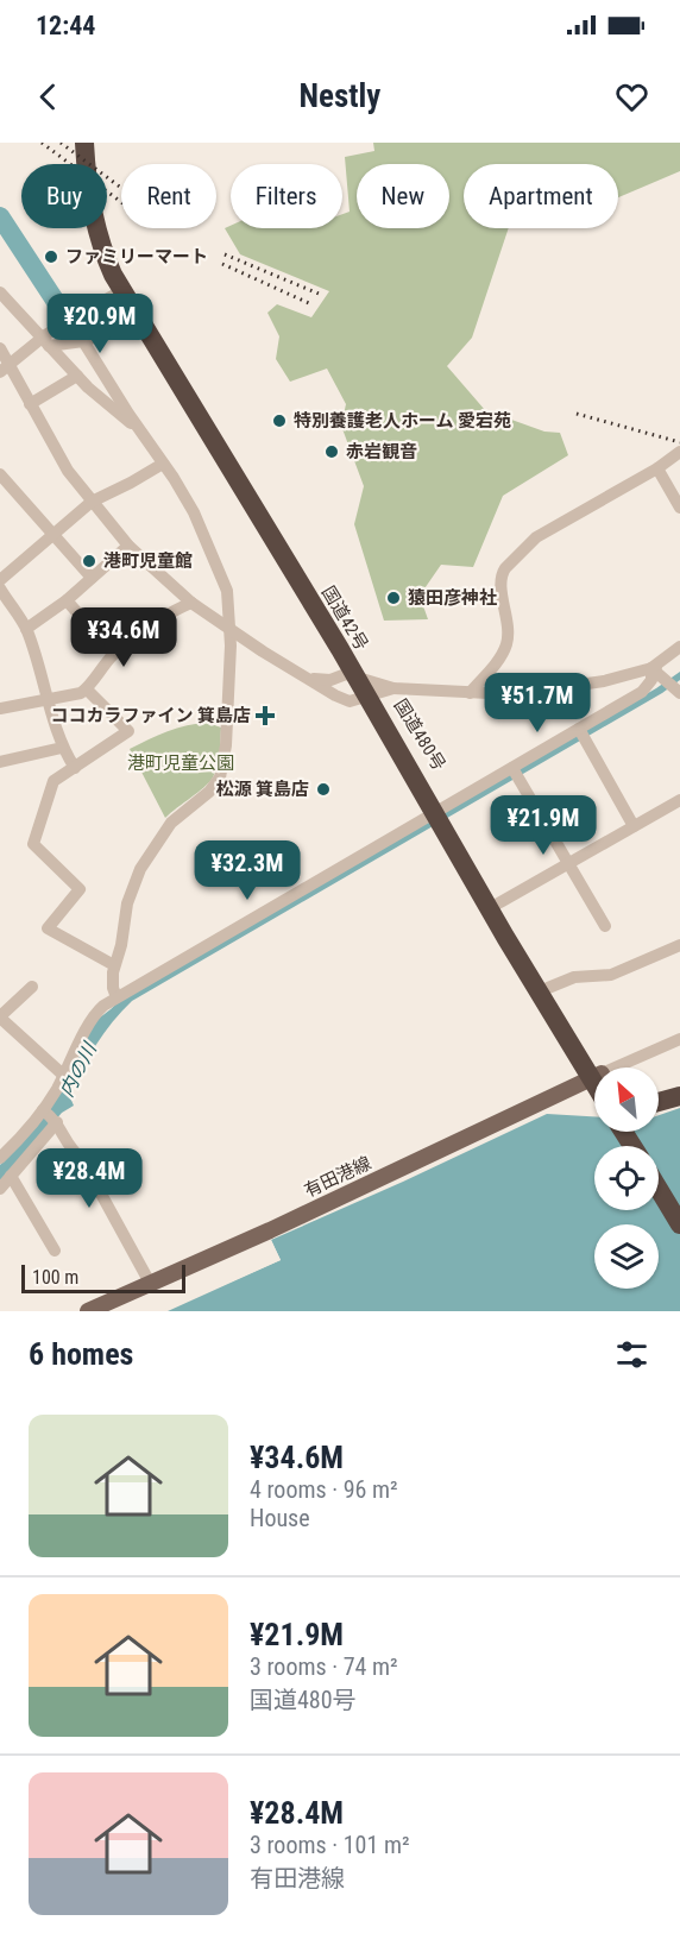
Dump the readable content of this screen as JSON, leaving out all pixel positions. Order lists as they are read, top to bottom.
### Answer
{
  "streets": {
    "highway": ["国道42号"],
    "main road": ["有田港線"]
  },
  "water": ["内の川"],
  "parks": ["港町児童公園"],
  "places": {
    "other": [
      "ファミリーマート",
      "特別養護老人ホーム 愛宕苑",
      "赤岩観音",
      "港町児童館",
      "猿田彦神社",
      "松源 箕島店"
    ],
    "health": ["ココカラファイン 箕島店"]
  },
  "scale_bar": "100 m",
  "north": "top left",
  "page": {
    "status": "12:44",
    "header": "Nestly",
    "chip": [
      "Buy",
      "Rent",
      "Filters",
      "New",
      "Apartment"
    ],
    "price": [
      "¥20.9M",
      "¥34.6M",
      "¥51.7M",
      "¥21.9M",
      "¥32.3M",
      "¥28.4M"
    ],
    "scale": "100 m",
    "heading": "6 homes",
    "list": [
      {
        "name": "¥34.6M",
        "note": "4 rooms · 96 m² · House"
      },
      {
        "name": "¥21.9M",
        "note": "3 rooms · 74 m² · 国道480号"
      },
      {
        "name": "¥28.4M",
        "note": "3 rooms · 101 m² · 有田港線"
      }
    ]
  }
}
